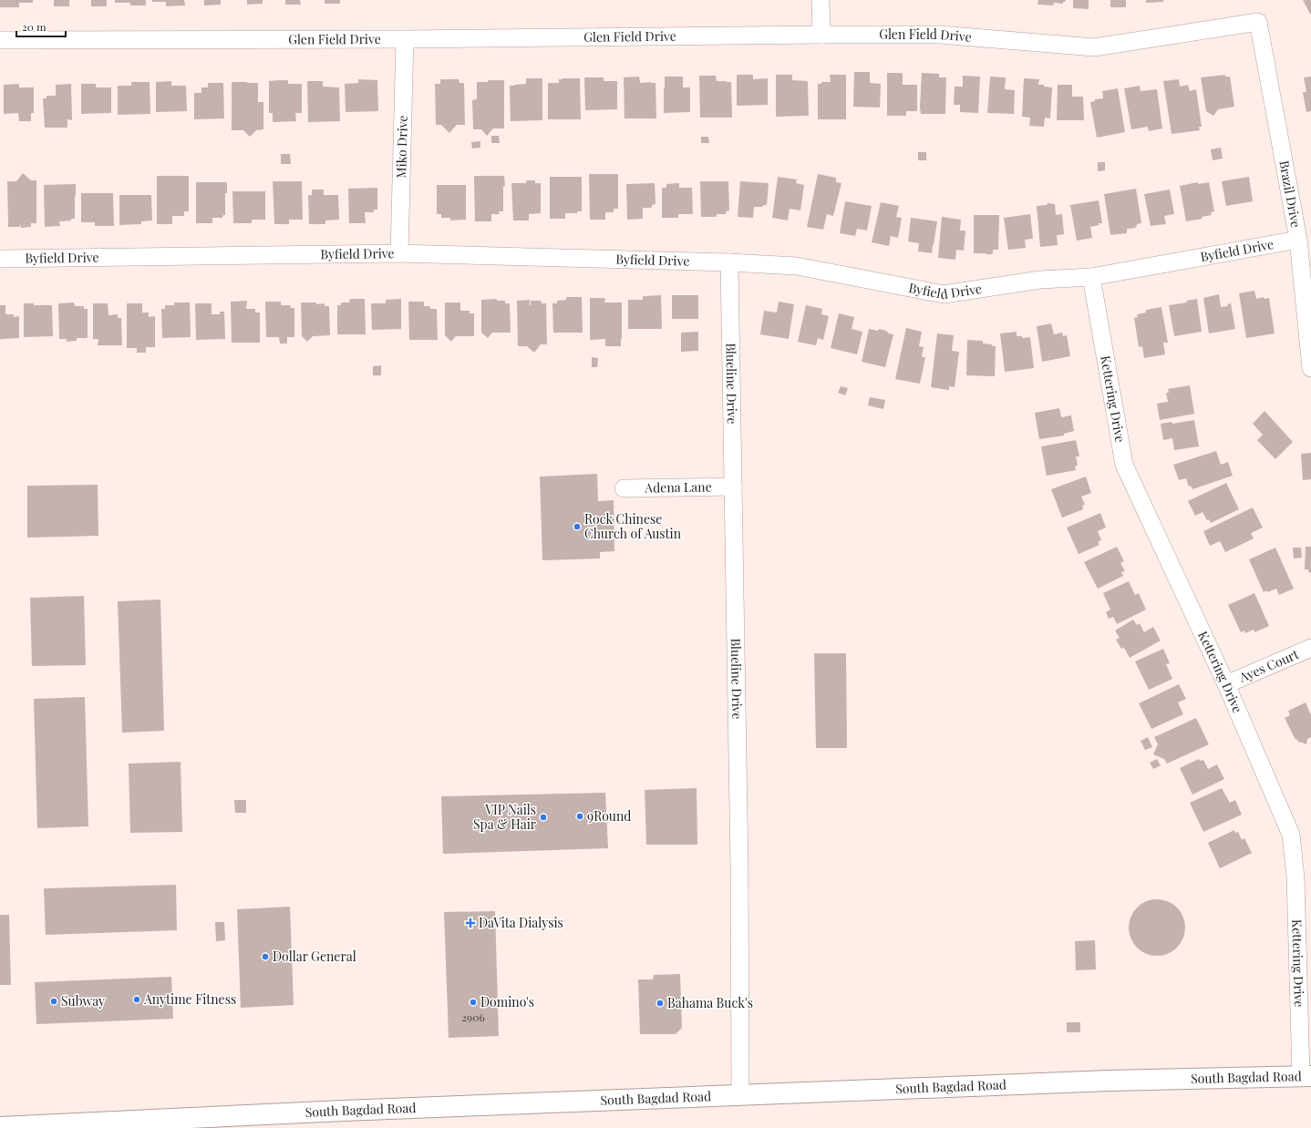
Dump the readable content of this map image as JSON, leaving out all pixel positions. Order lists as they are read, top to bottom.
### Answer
{
  "streets": {
    "main road": ["South Bagdad Road"],
    "street": [
      "Glen Field Drive",
      "Miko Drive",
      "Brazil Drive",
      "Byfield Drive",
      "Blueline Drive",
      "Kettering Drive",
      "Adena Lane",
      "Ayes Court"
    ]
  },
  "crossings": [
    ["Glen Field Drive", "Miko Drive"],
    ["Glen Field Drive", "Brazil Drive"],
    ["Miko Drive", "Byfield Drive"],
    ["Brazil Drive", "Byfield Drive"],
    ["Byfield Drive", "Blueline Drive"],
    ["Byfield Drive", "Kettering Drive"],
    ["Blueline Drive", "Adena Lane"],
    ["Blueline Drive", "South Bagdad Road"],
    ["Kettering Drive", "Ayes Court"],
    ["Kettering Drive", "South Bagdad Road"]
  ],
  "places": {
    "other": [
      "Rock Chinese Church of Austin",
      "9Round",
      "VIP Nails Spa & Hair",
      "Dollar General",
      "Anytime Fitness",
      "Subway",
      "Domino's",
      "Bahama Buck's"
    ],
    "health": ["DaVita Dialysis"]
  },
  "house_numbers": ["2906"],
  "scale_bar": "20 m"
}
